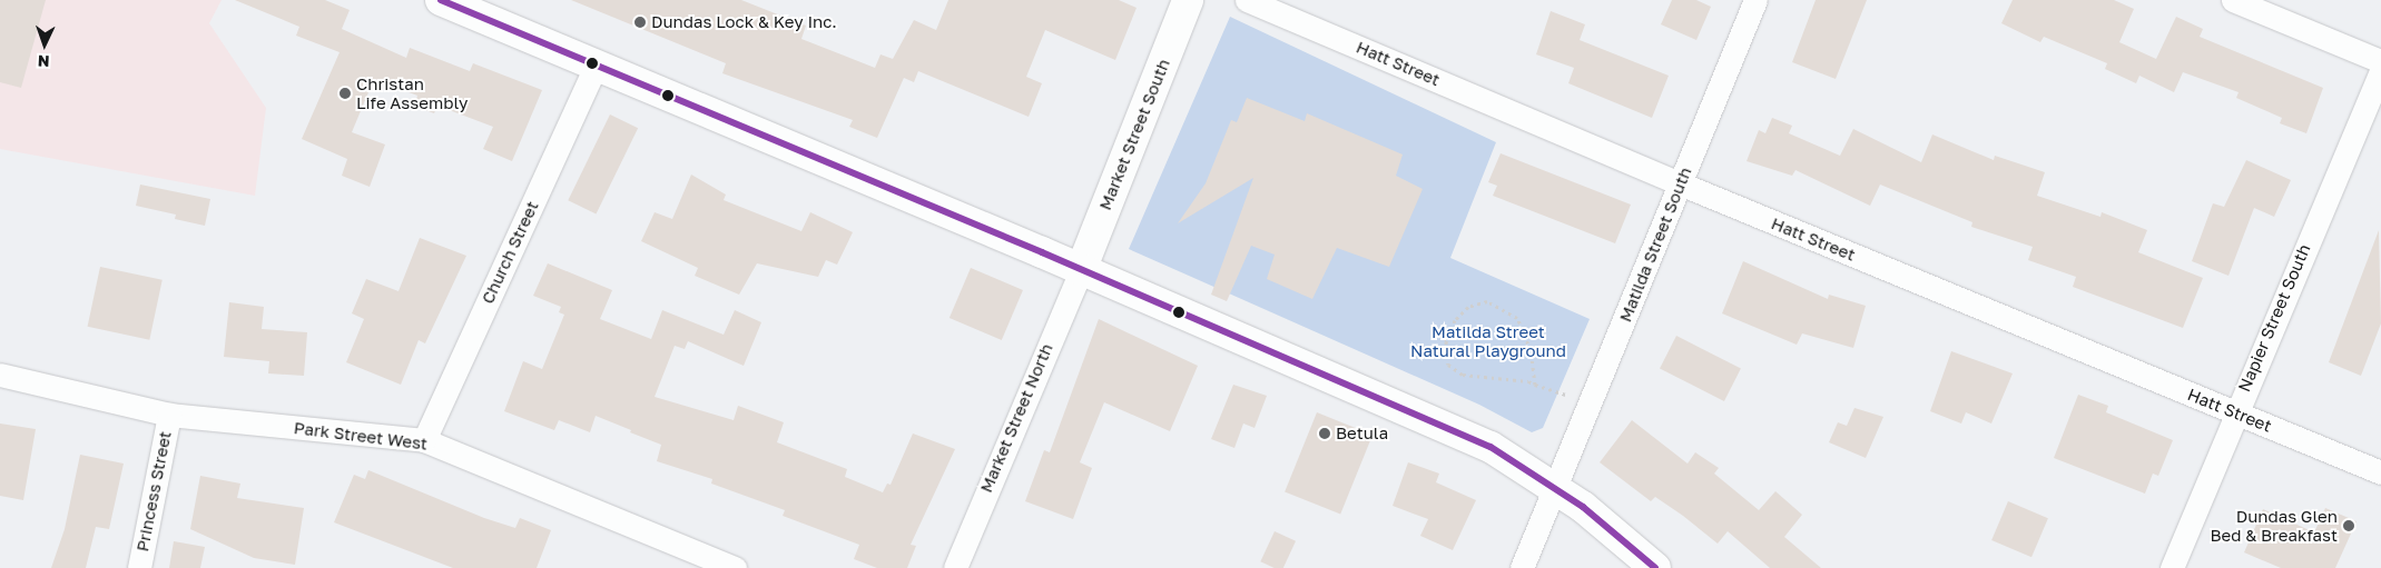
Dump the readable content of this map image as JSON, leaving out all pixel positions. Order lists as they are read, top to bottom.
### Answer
{
  "streets": {
    "main road": ["Market Street South"],
    "street": [
      "Hatt Street",
      "Matilda Street South",
      "Church Street",
      "Napier Street South",
      "Market Street North",
      "Park Street West",
      "Princess Street"
    ]
  },
  "crossings": [
    ["Hatt Street", "Matilda Street South"],
    ["Hatt Street", "Napier Street South"],
    ["Market Street South", "Market Street North"],
    ["Church Street", "Park Street West"],
    ["Park Street West", "Princess Street"]
  ],
  "parks": ["Matilda Street Natural Playground"],
  "places": [
    "Dundas Lock & Key Inc.",
    "Christan Life Assembly",
    "Betula",
    "Dundas Glen Bed & Breakfast"
  ],
  "north": "bottom"
}
